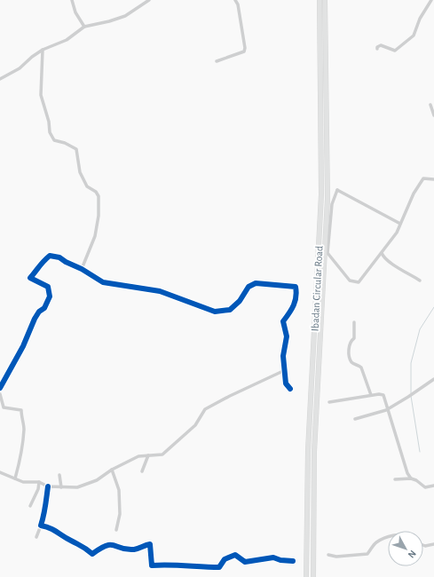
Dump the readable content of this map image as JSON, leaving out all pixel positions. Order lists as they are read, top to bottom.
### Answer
{
  "streets": {
    "highway": ["Ibadan Circular Road"]
  },
  "north": "bottom right"
}
